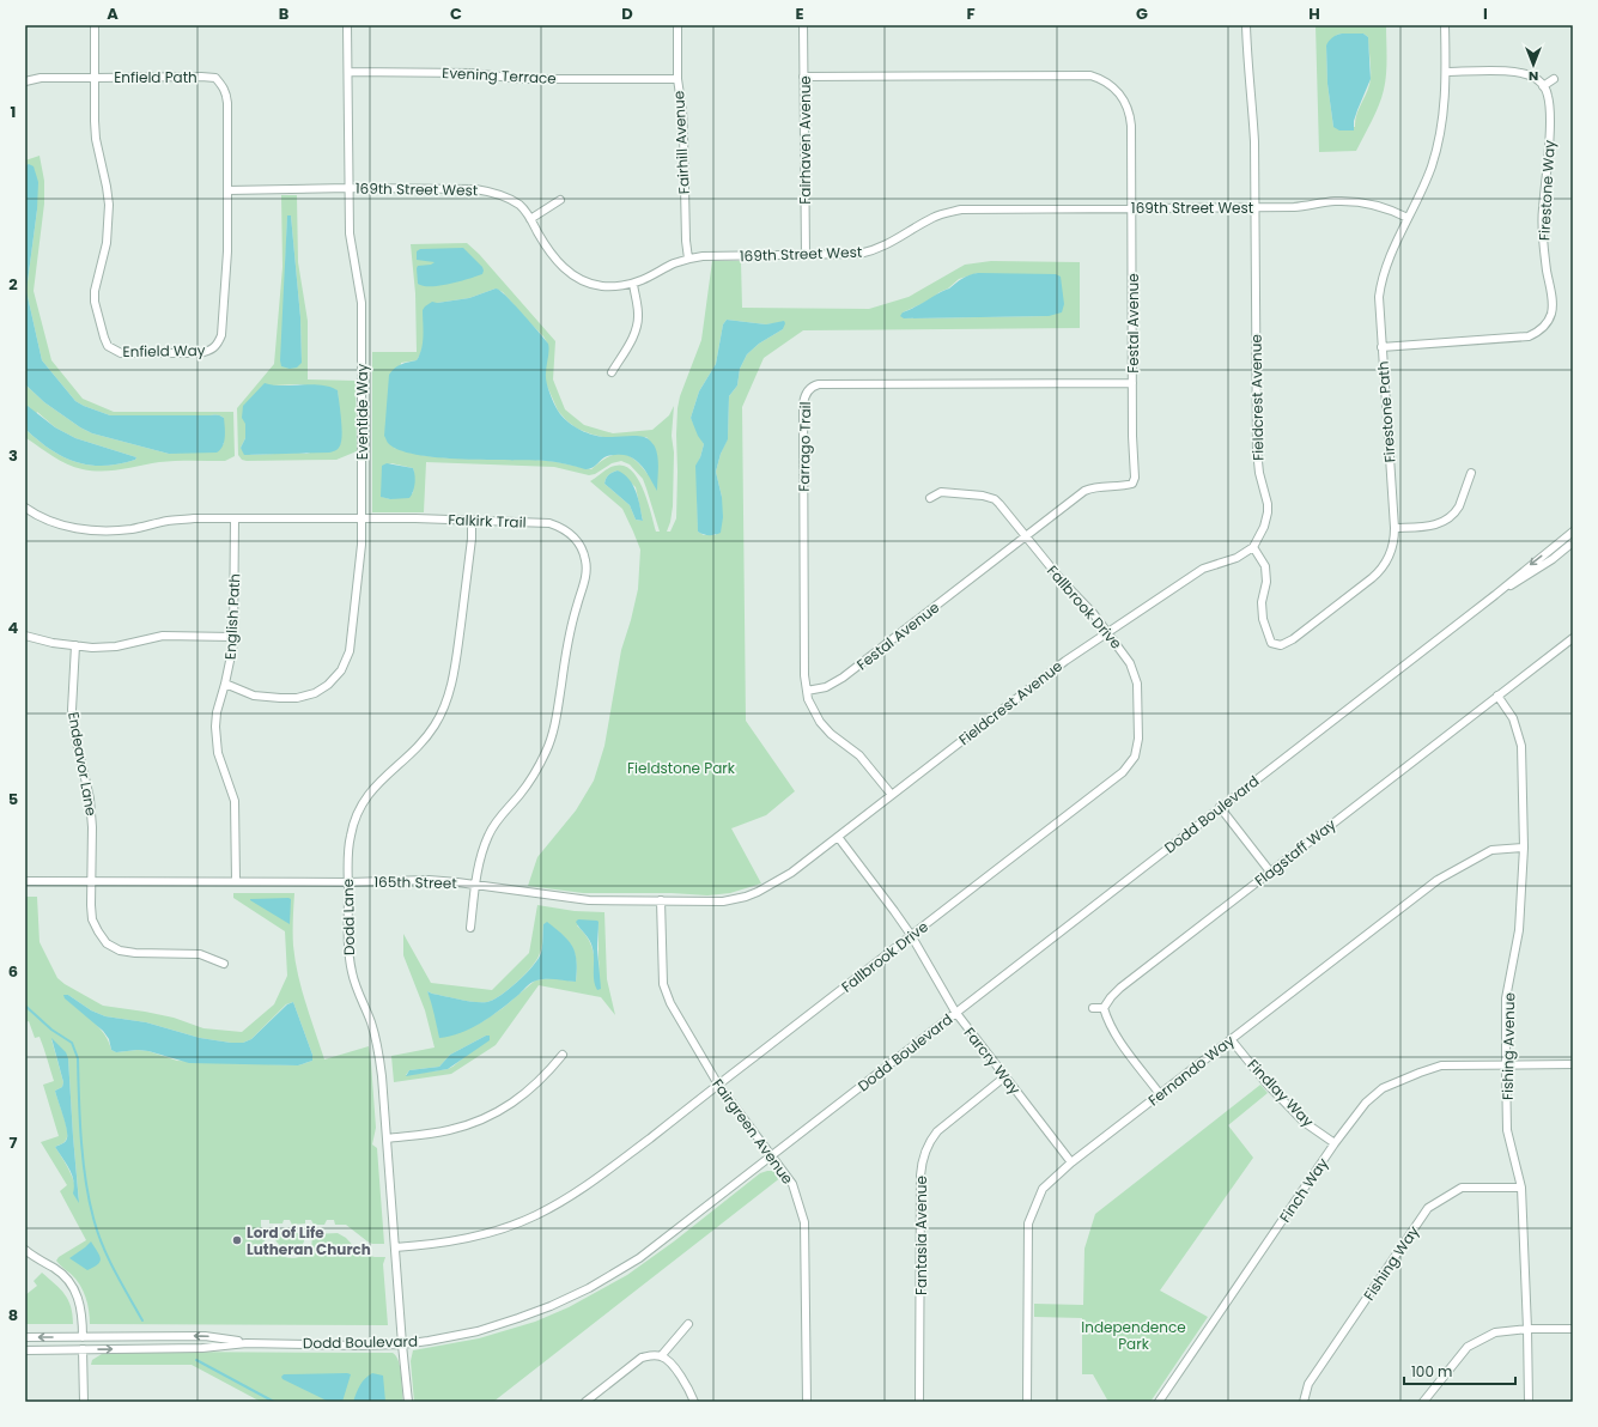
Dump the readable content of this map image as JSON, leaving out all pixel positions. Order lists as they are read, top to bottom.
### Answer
{
  "streets": {
    "street": [
      "Evening Terrace",
      "Enfield Path",
      "Fairhaven Avenue",
      "Fairhill Avenue",
      "169th Street West",
      "Firestone Way",
      "Festal Avenue",
      "Enfield Way",
      "Fieldcrest Avenue",
      "Eventide Way",
      "Firestone Path",
      "Farrago Trail",
      "Falkirk Trail",
      "Fallbrook Drive",
      "English Path",
      "Endeavor Lane",
      "Dodd Boulevard",
      "Flagstaff Way",
      "165th Street",
      "Dodd Lane",
      "Fishing Avenue",
      "Farcry Way",
      "Fernando Way",
      "Findlay Way",
      "Fairgreen Avenue",
      "Finch Way",
      "Fantasia Avenue",
      "Fishing Way"
    ]
  },
  "crossings": [
    ["Evening Terrace", "Fairhill Avenue"],
    ["Evening Terrace", "Eventide Way"],
    ["Enfield Path", "169th Street West"],
    ["Enfield Path", "Enfield Way"],
    ["Fairhaven Avenue", "169th Street West"],
    ["Fairhaven Avenue", "Festal Avenue"],
    ["Fairhill Avenue", "169th Street West"],
    ["169th Street West", "Festal Avenue"],
    ["169th Street West", "Enfield Way"],
    ["169th Street West", "Fieldcrest Avenue"],
    ["169th Street West", "Eventide Way"],
    ["169th Street West", "Firestone Path"],
    ["Festal Avenue", "Farrago Trail"],
    ["Festal Avenue", "Fallbrook Drive"],
    ["Fieldcrest Avenue", "Firestone Path"],
    ["Fieldcrest Avenue", "Farrago Trail"],
    ["Fieldcrest Avenue", "Fallbrook Drive"],
    ["Fieldcrest Avenue", "165th Street"],
    ["Fieldcrest Avenue", "Farcry Way"],
    ["Eventide Way", "Falkirk Trail"],
    ["Eventide Way", "English Path"],
    ["Falkirk Trail", "English Path"],
    ["Falkirk Trail", "165th Street"],
    ["Falkirk Trail", "Dodd Lane"],
    ["Fallbrook Drive", "Dodd Lane"],
    ["Fallbrook Drive", "Farcry Way"],
    ["Fallbrook Drive", "Fairgreen Avenue"],
    ["English Path", "165th Street"],
    ["Endeavor Lane", "165th Street"],
    ["Dodd Boulevard", "Dodd Lane"],
    ["Dodd Boulevard", "Farcry Way"],
    ["Dodd Boulevard", "Fairgreen Avenue"],
    ["Flagstaff Way", "Fishing Avenue"],
    ["165th Street", "Dodd Lane"],
    ["165th Street", "Fairgreen Avenue"],
    ["Fishing Avenue", "Fernando Way"],
    ["Fishing Avenue", "Finch Way"],
    ["Fishing Avenue", "Fishing Way"],
    ["Farcry Way", "Fernando Way"],
    ["Farcry Way", "Fantasia Avenue"],
    ["Fernando Way", "Findlay Way"],
    ["Findlay Way", "Finch Way"]
  ],
  "parks": ["Fieldstone Park", "Independence Park"],
  "places": ["Lord of Life Lutheran Church"],
  "scale_bar": "100 m",
  "north": "bottom",
  "grid": {
    "columns": [
      "A",
      "B",
      "C",
      "D",
      "E",
      "F",
      "G",
      "H",
      "I"
    ],
    "rows": [
      "1",
      "2",
      "3",
      "4",
      "5",
      "6",
      "7",
      "8"
    ]
  }
}
